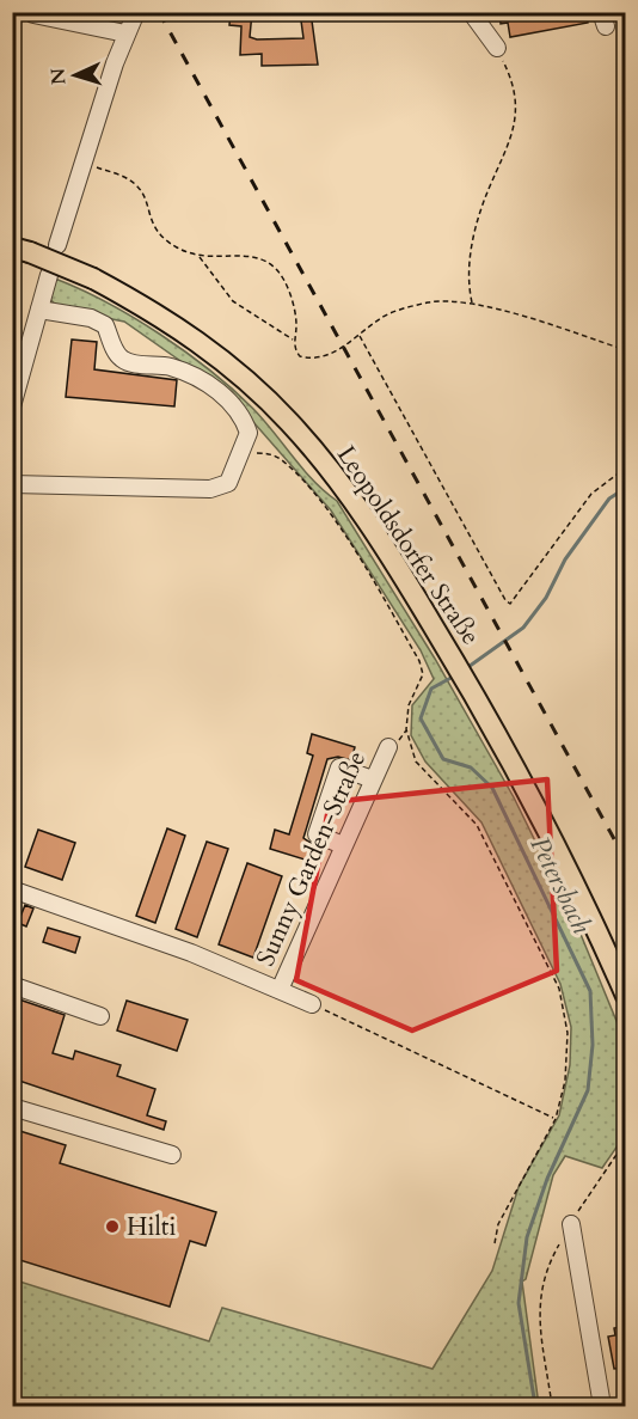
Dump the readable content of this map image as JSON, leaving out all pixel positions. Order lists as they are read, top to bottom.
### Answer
{
  "streets": {
    "main road": ["Leopoldsdorfer Straße"],
    "street": ["Sunny Garden-Straße"]
  },
  "water": ["Petersbach"],
  "places": ["Hilti"],
  "north": "left"
}
